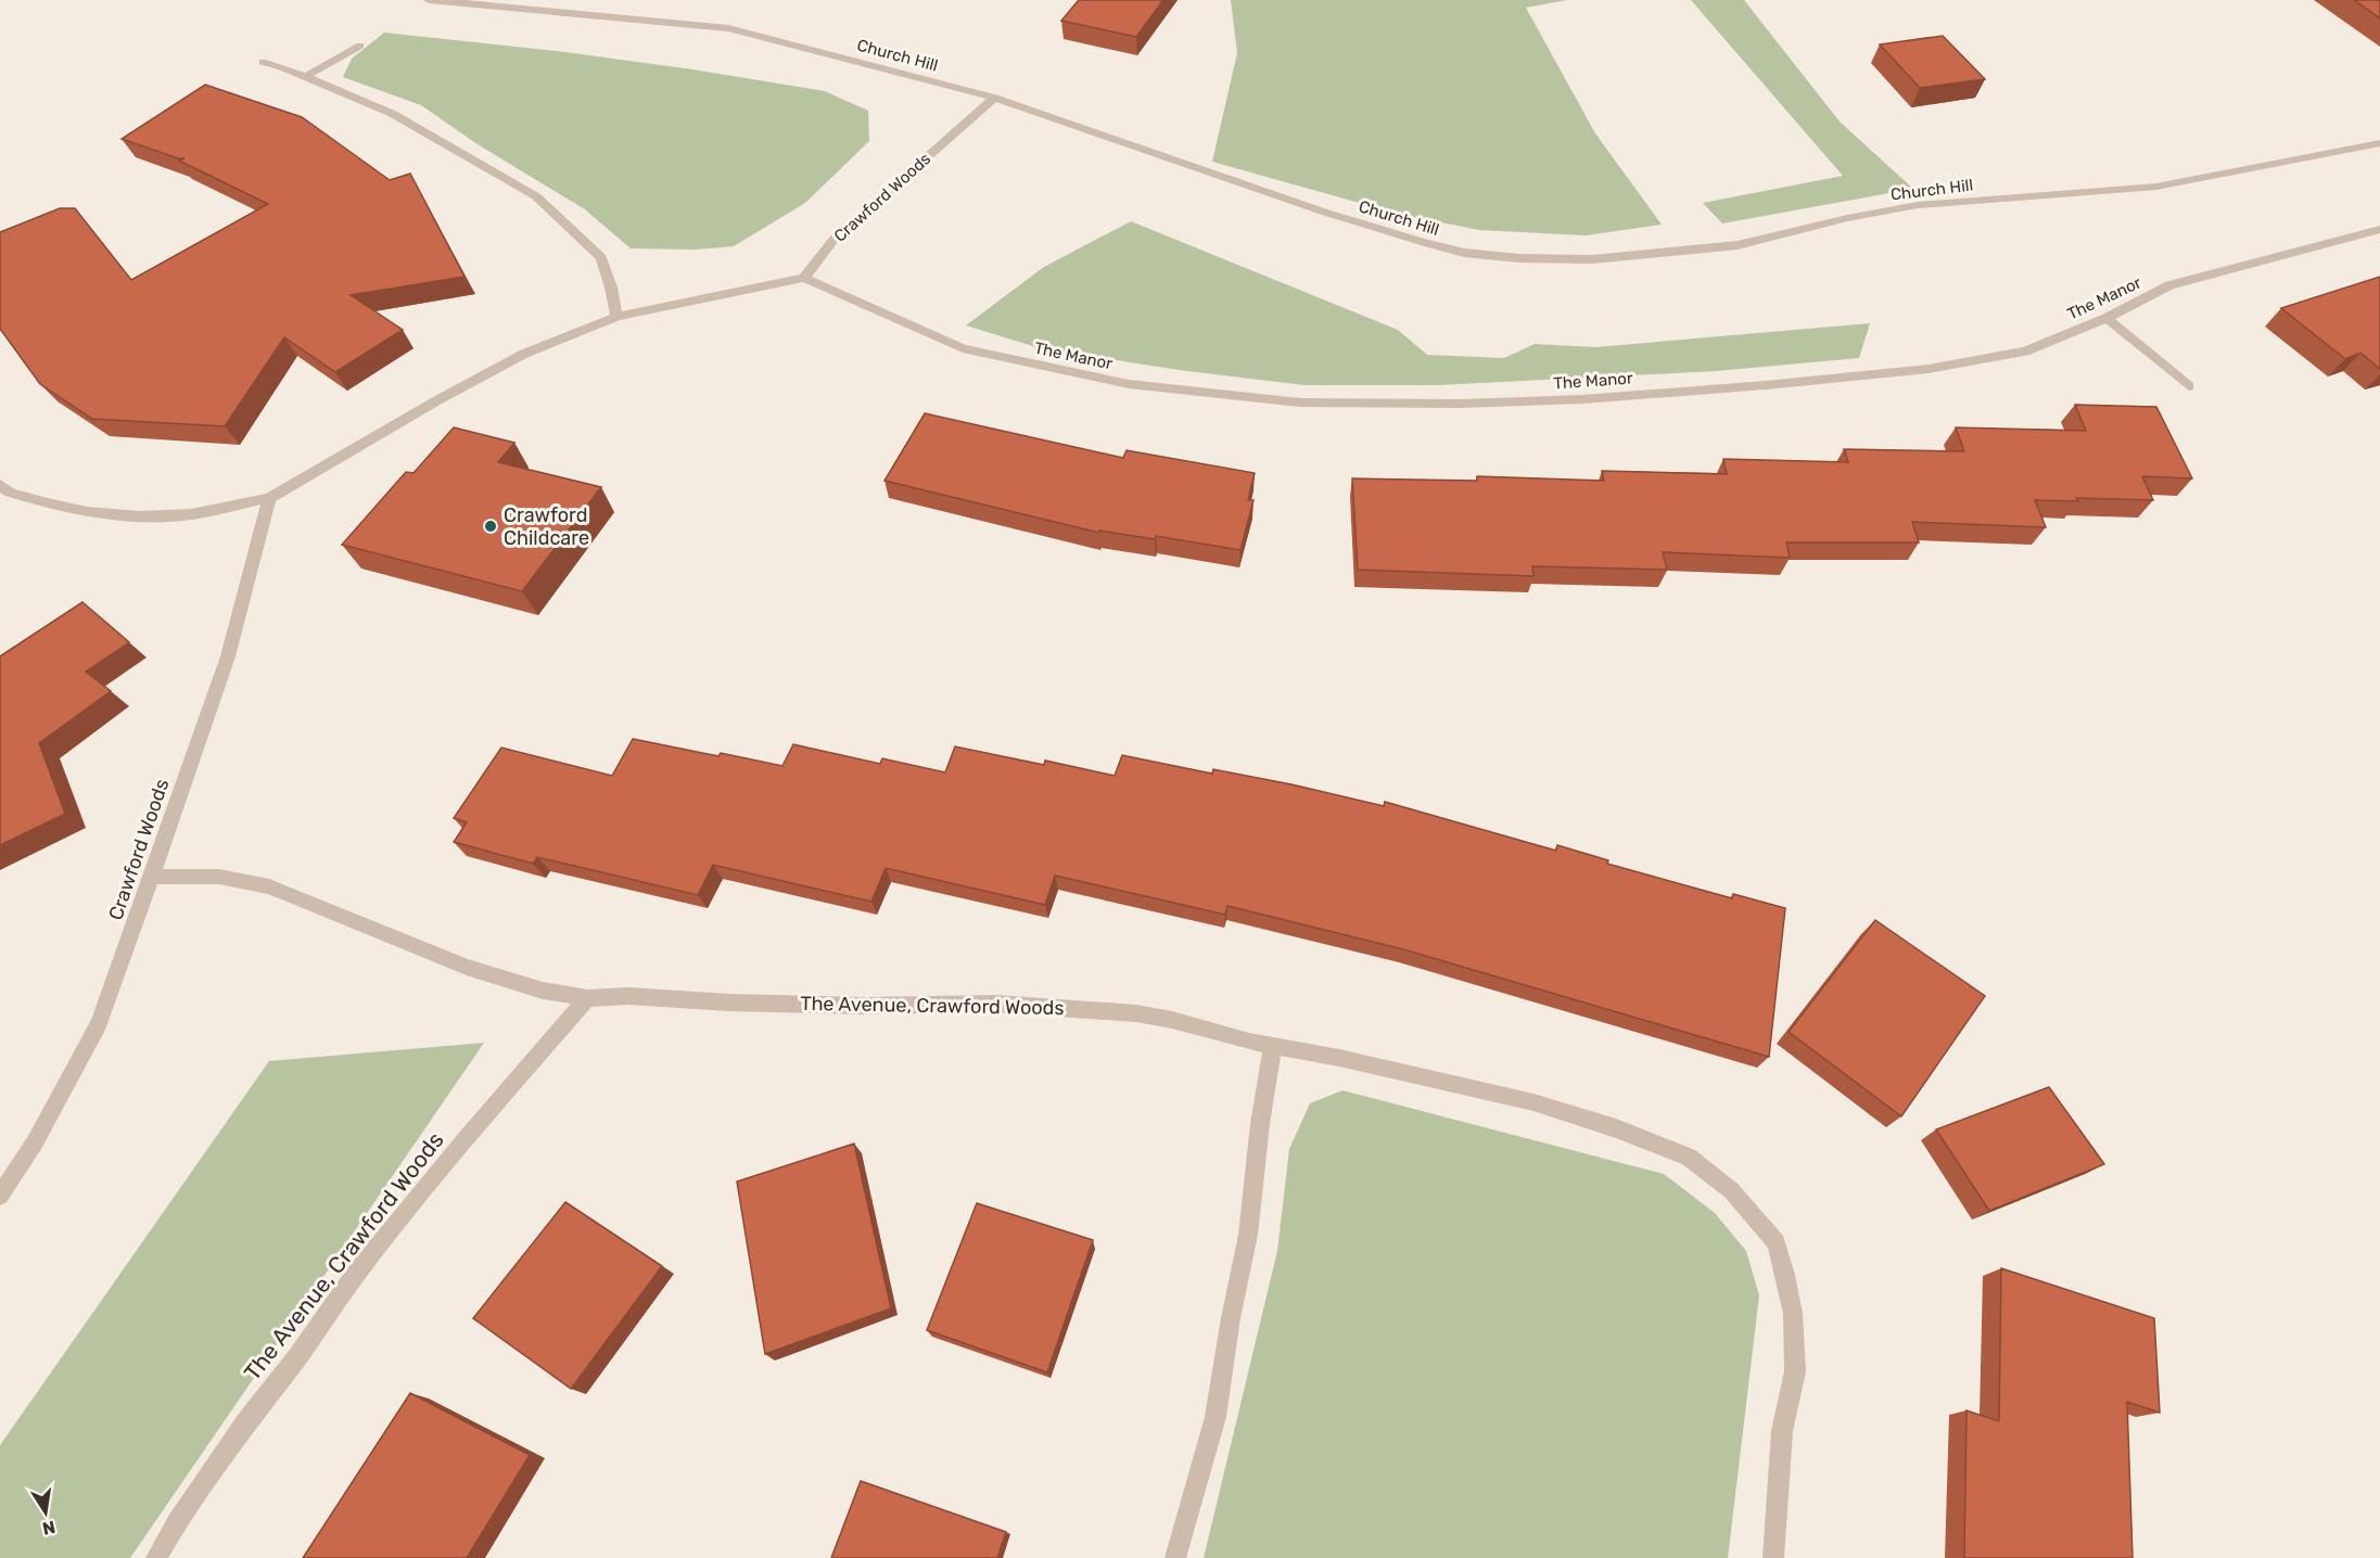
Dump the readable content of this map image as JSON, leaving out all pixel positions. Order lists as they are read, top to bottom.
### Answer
{
  "streets": {
    "street": [
      "Church Hill",
      "Crawford Woods",
      "The Manor",
      "The Avenue, Crawford Woods"
    ]
  },
  "crossings": [
    ["Church Hill", "Crawford Woods"],
    ["Crawford Woods", "The Manor"],
    ["Crawford Woods", "The Avenue, Crawford Woods"]
  ],
  "places": ["Crawford Childcare"],
  "north": "bottom"
}
